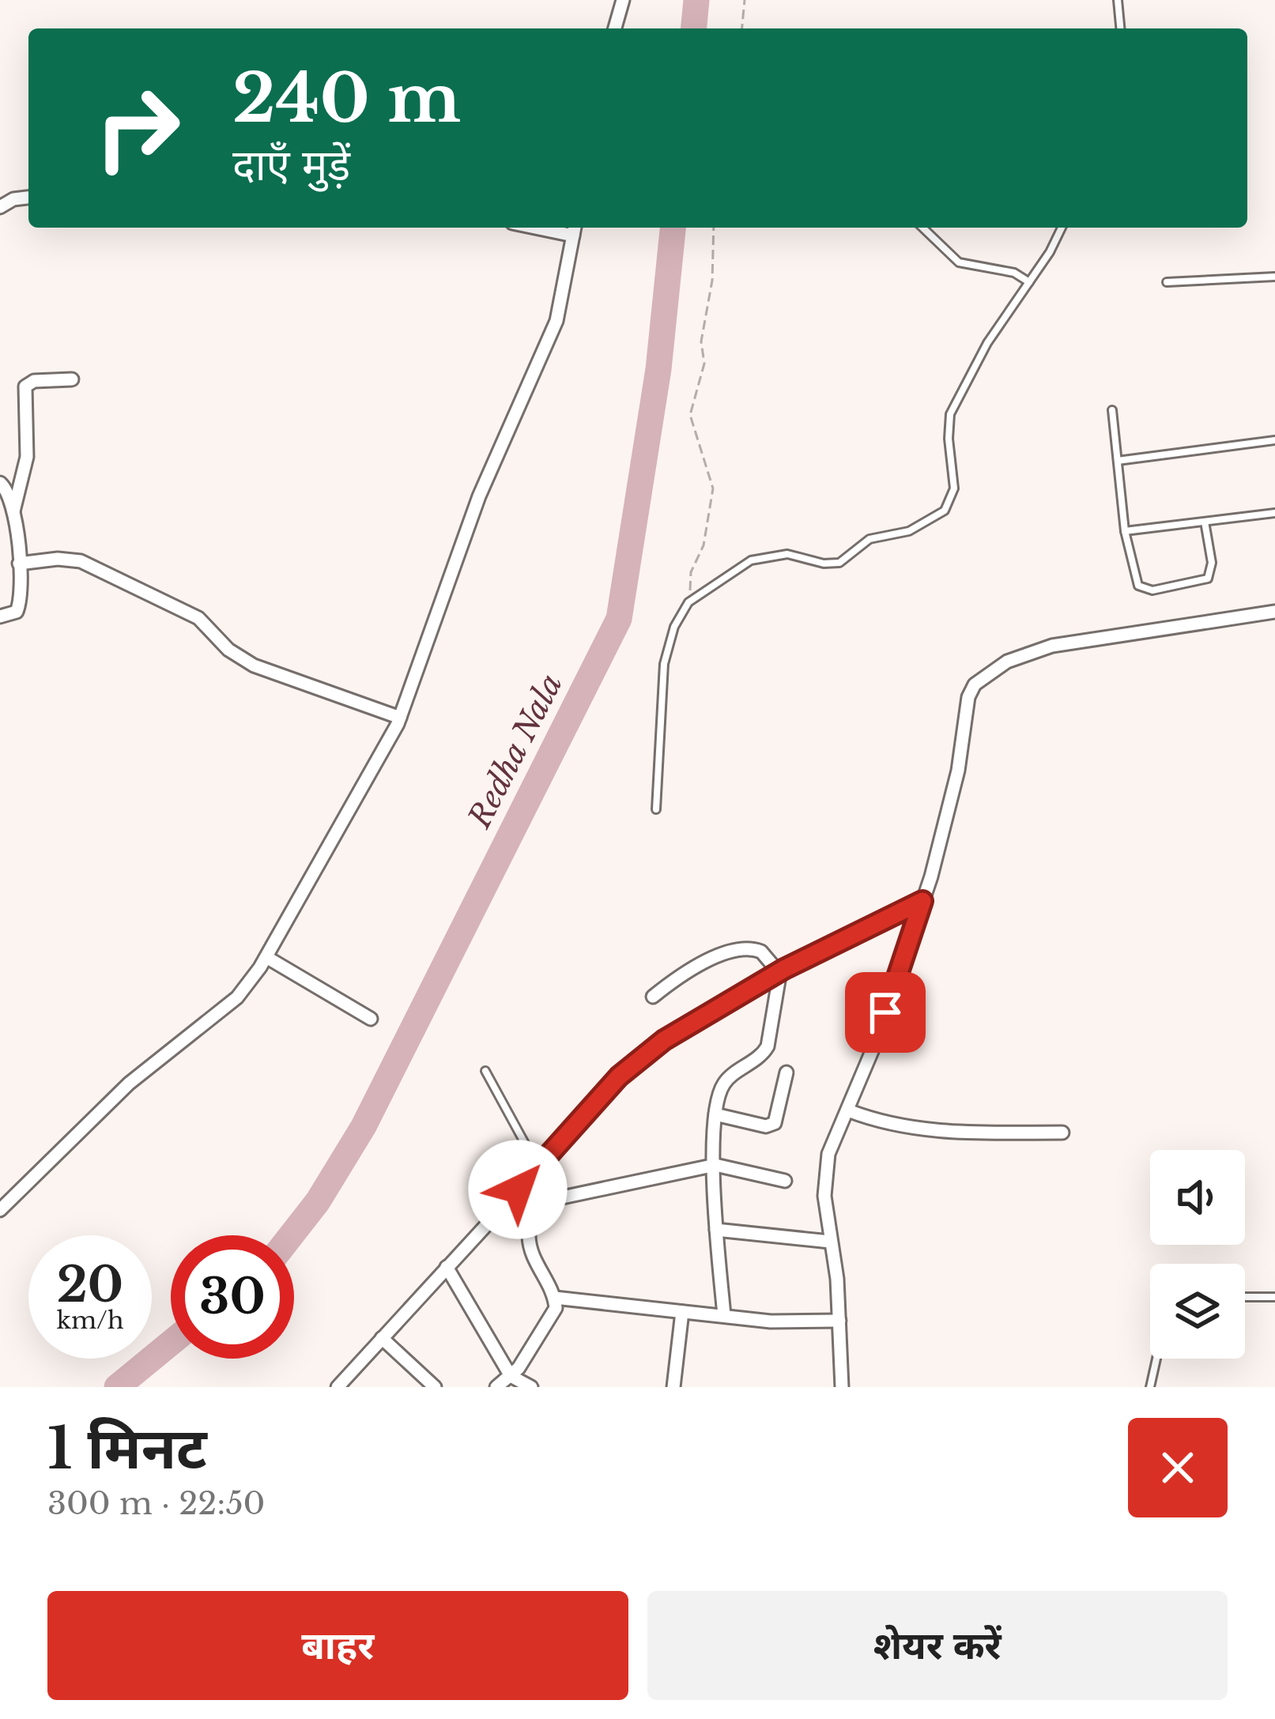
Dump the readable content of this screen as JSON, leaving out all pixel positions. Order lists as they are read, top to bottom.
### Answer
{
  "water": ["Redha Nala"],
  "page": {
    "turn": ["240 m", "दाएँ मुड़ें"],
    "speed": "20 km/h",
    "limit": "30",
    "heading": ["1 मिनट", "300 m · 22:50"],
    "buttons": ["बाहर", "शेयर करें"]
  }
}
